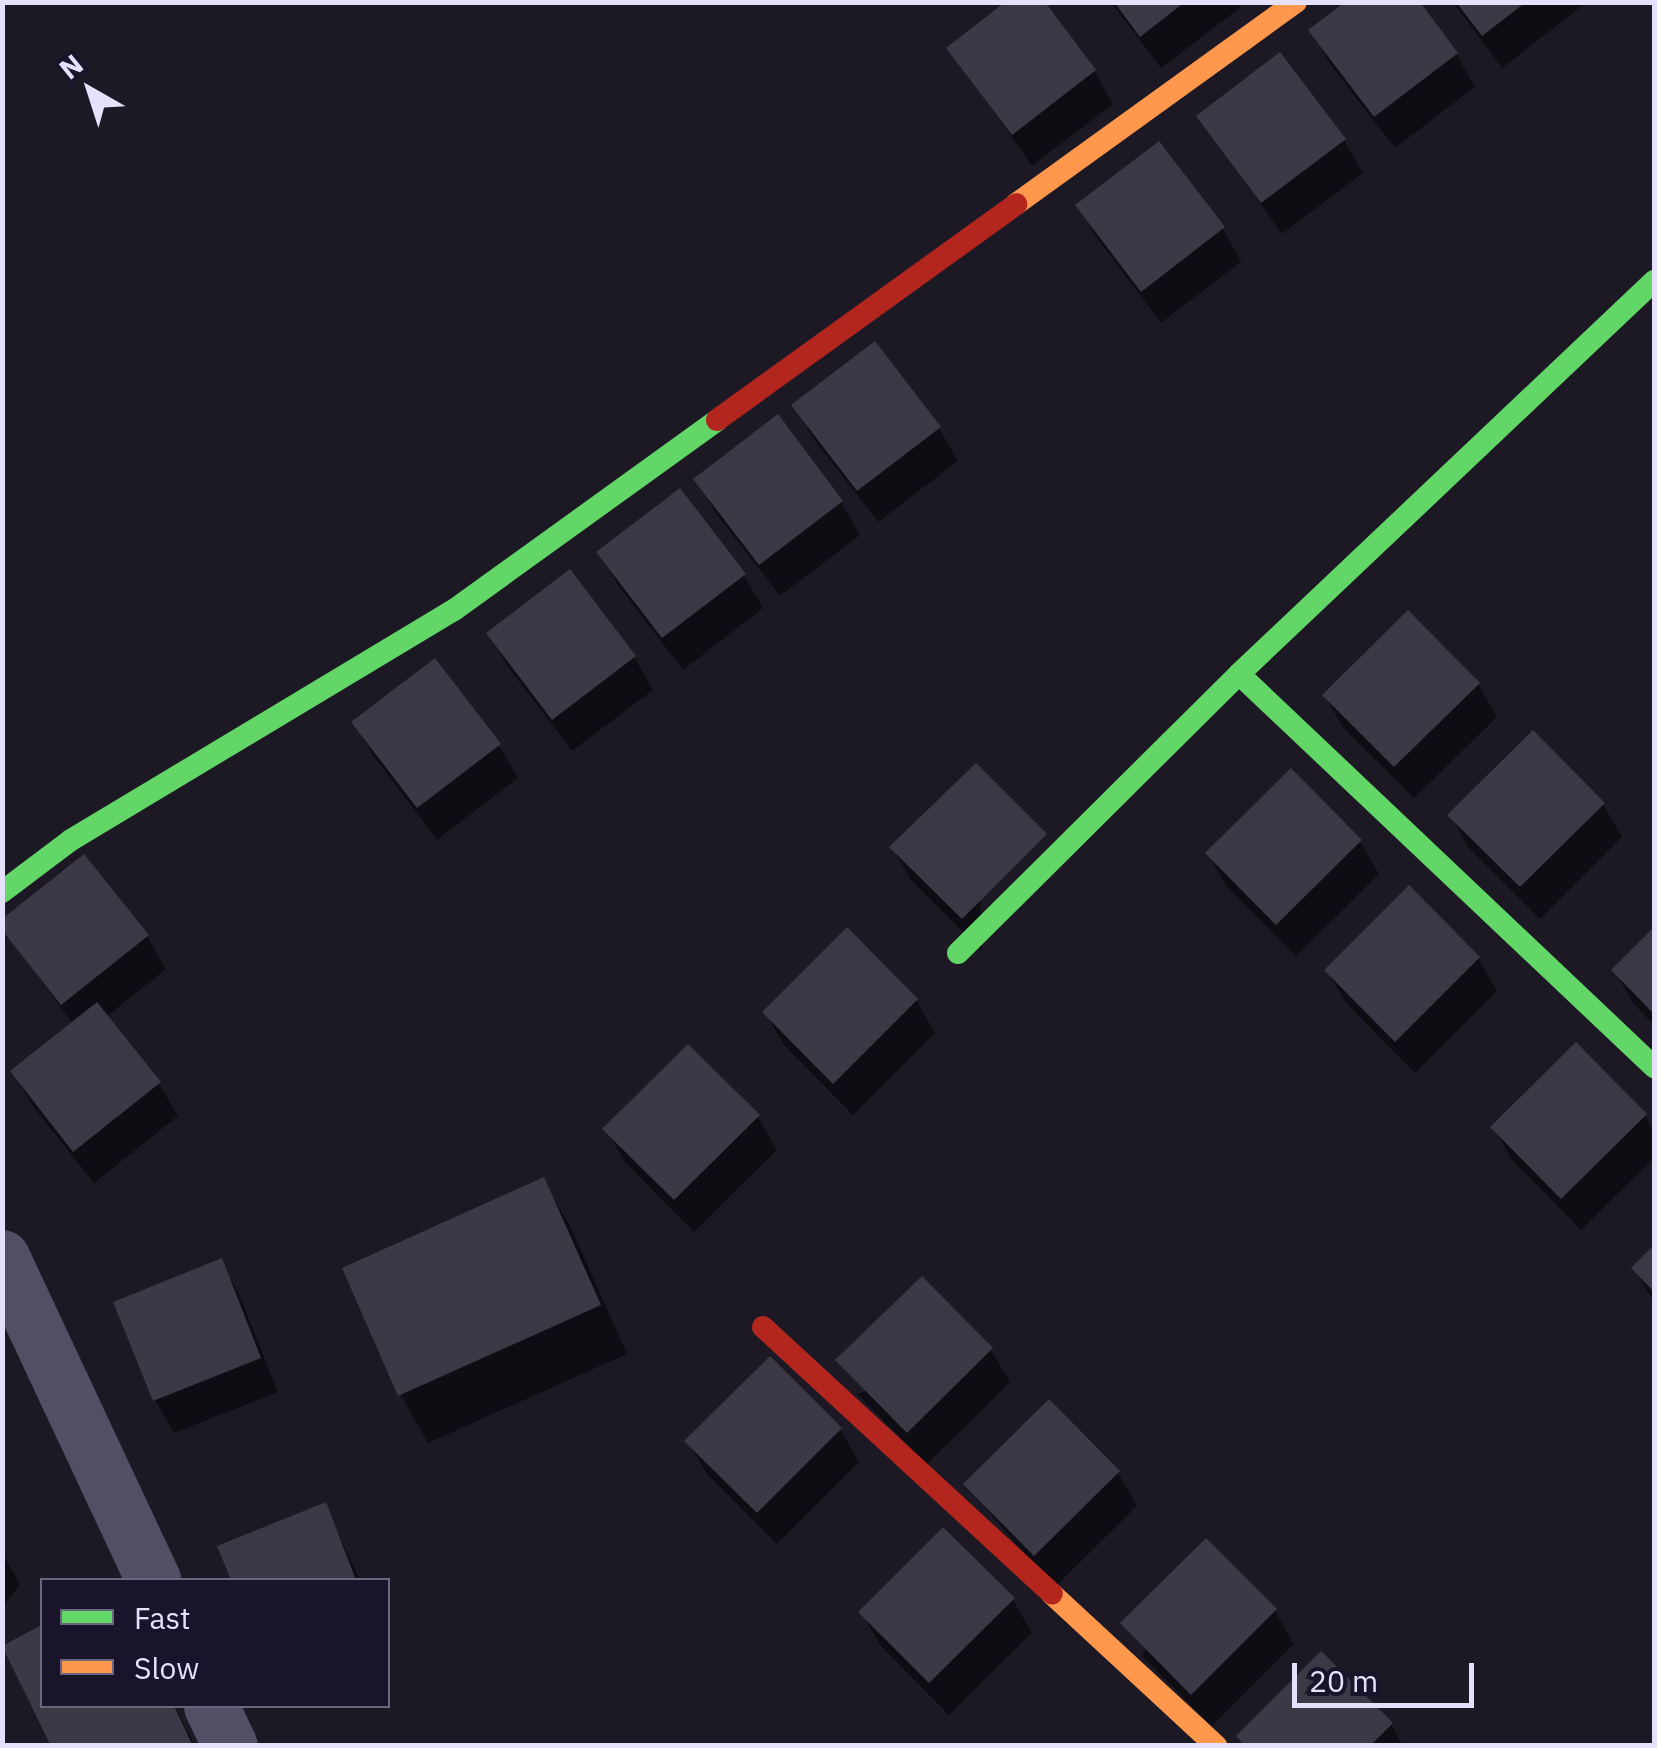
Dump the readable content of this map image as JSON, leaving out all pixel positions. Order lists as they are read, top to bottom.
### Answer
{
  "legend": ["Fast", "Slow"],
  "scale_bar": "20 m",
  "north": "top left"
}
